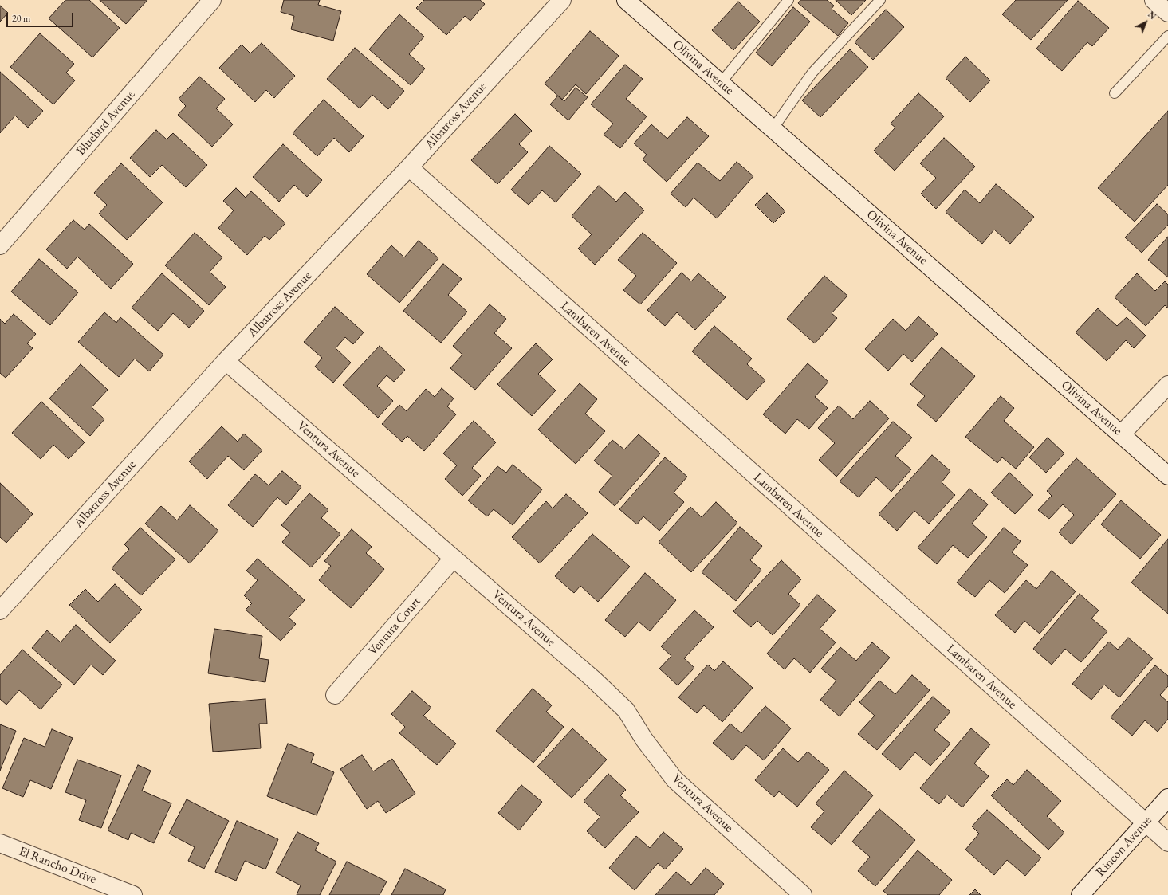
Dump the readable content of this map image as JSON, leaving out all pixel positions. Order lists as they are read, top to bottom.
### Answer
{
  "streets": {
    "street": [
      "Olivina Avenue",
      "Albatross Avenue",
      "Bluebird Avenue",
      "Lambaren Avenue",
      "Ventura Avenue",
      "Ventura Court",
      "Rincon Avenue",
      "El Rancho Drive"
    ]
  },
  "crossings": [
    ["Albatross Avenue", "Lambaren Avenue"],
    ["Albatross Avenue", "Ventura Avenue"],
    ["Lambaren Avenue", "Rincon Avenue"],
    ["Ventura Avenue", "Ventura Court"]
  ],
  "scale_bar": "20 m",
  "north": "top right"
}
